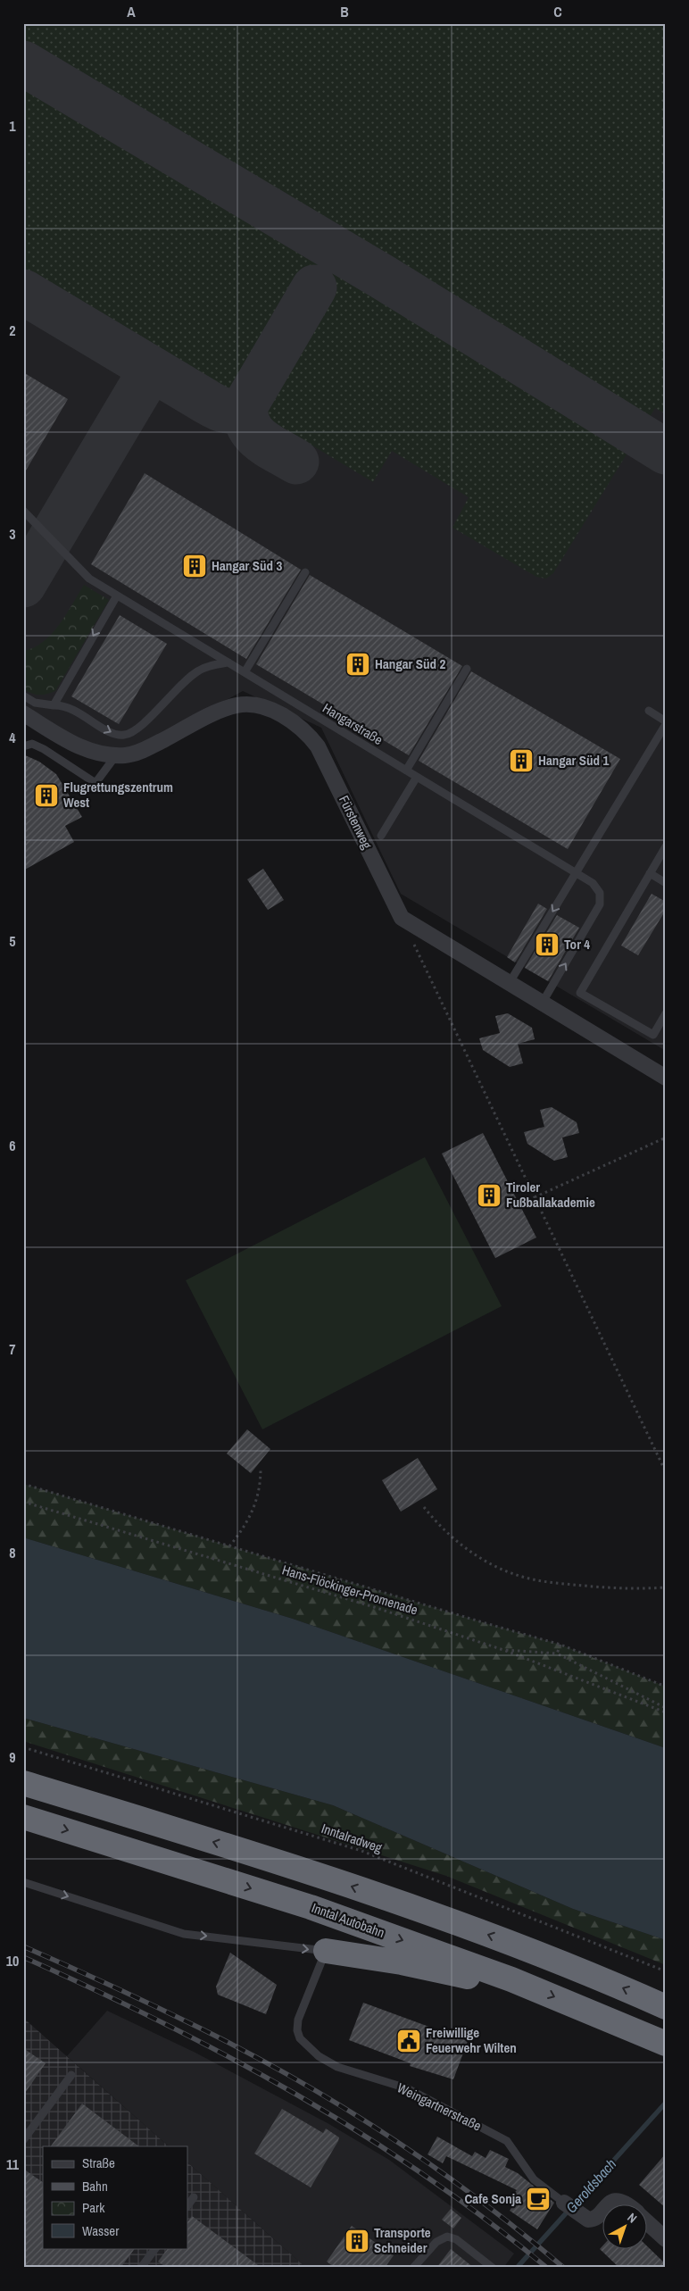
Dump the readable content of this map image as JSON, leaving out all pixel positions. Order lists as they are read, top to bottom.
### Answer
{
  "streets": {
    "highway": ["Inntal Autobahn"],
    "street": ["Fürstenweg", "Weingartnerstraße"],
    "lane": ["Hangarstraße"],
    "path": ["Hans-Flöckinger-Promenade", "Inntalradweg"]
  },
  "water": ["Geroldsbach"],
  "places": {
    "building": [
      "Hangar Süd 3",
      "Hangar Süd 2",
      "Hangar Süd 1",
      "Flugrettungszentrum West",
      "Tor 4",
      "Tiroler Fußballakademie",
      "Transporte Schneider"
    ],
    "public building": ["Freiwillige Feuerwehr Wilten"],
    "cafe": ["Cafe Sonja"]
  },
  "legend": [
    "Straße",
    "Bahn",
    "Park",
    "Wasser"
  ],
  "north": "top right",
  "grid": {
    "columns": ["A", "B", "C"],
    "rows": [
      "1",
      "2",
      "3",
      "4",
      "5",
      "6",
      "7",
      "8",
      "9",
      "10",
      "11"
    ]
  }
}
